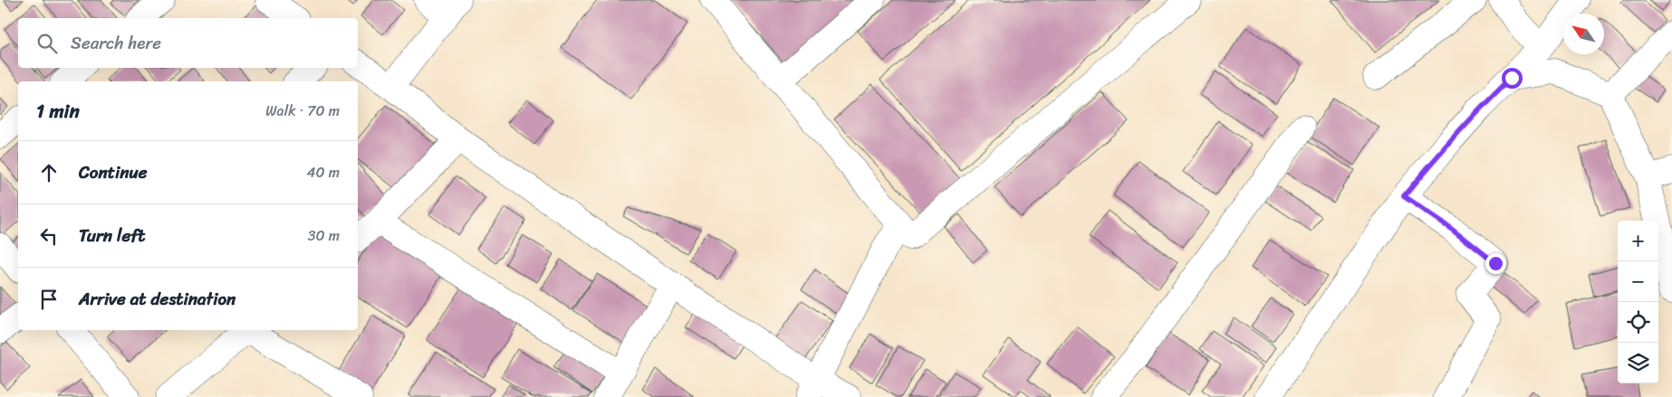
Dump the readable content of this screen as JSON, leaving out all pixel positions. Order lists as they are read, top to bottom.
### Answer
{
  "north": "top left",
  "page": {
    "search": "Search here",
    "heading": ["1 min", "Walk · 70 m"],
    "list": [
      ["Continue", "40 m"],
      ["Turn left", "30 m"],
      "Arrive at destination"
    ],
    "map_buttons": ["+", "−"]
  }
}
